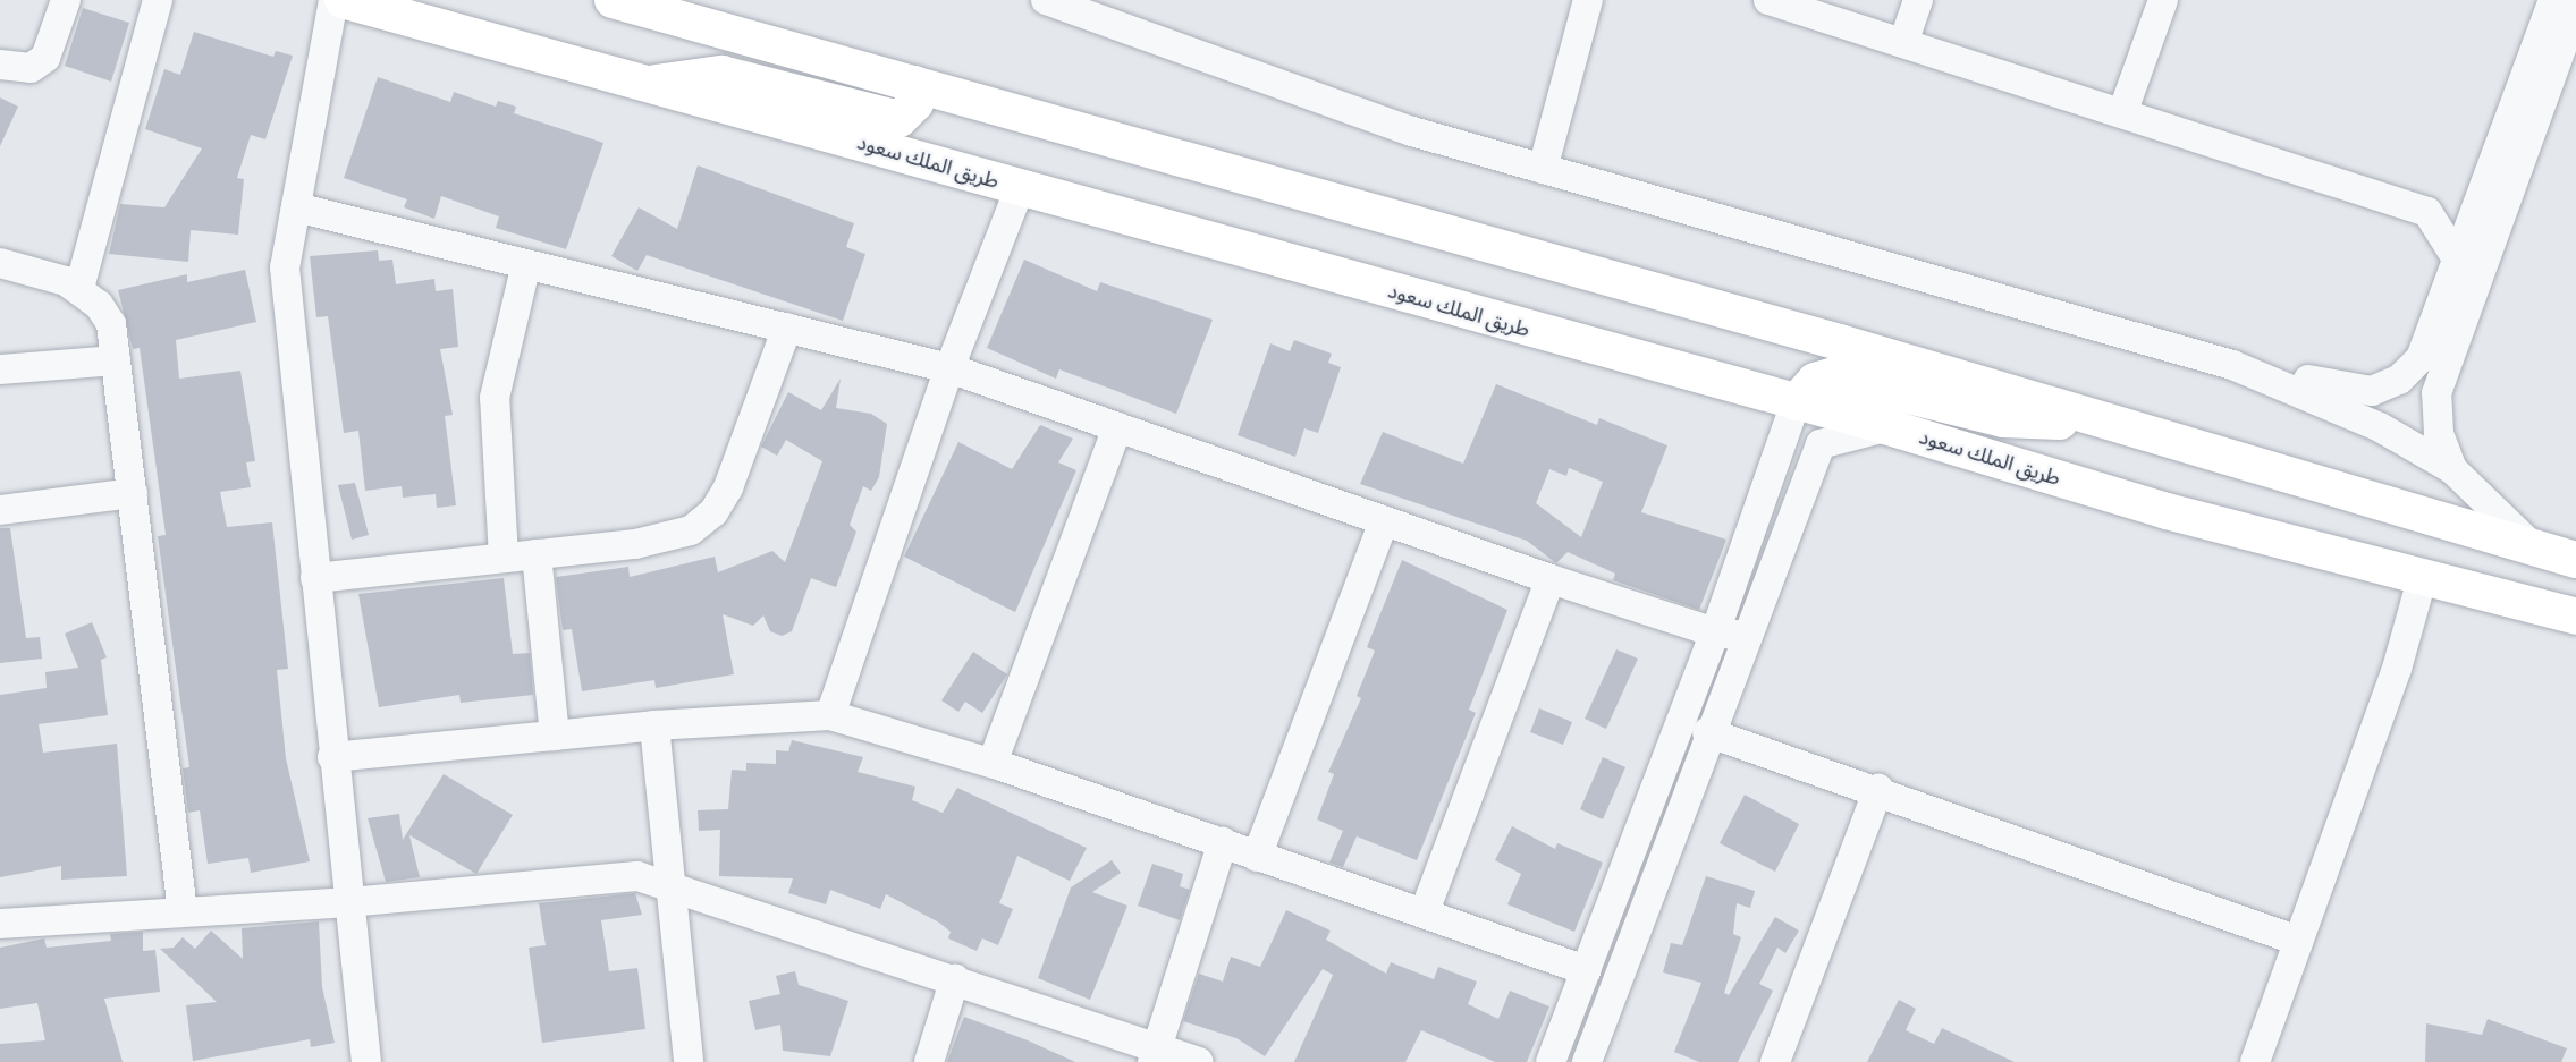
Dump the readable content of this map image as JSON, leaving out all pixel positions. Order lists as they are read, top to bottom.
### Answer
{
  "streets": {
    "main road": ["طريق الملك سعود"]
  }
}
